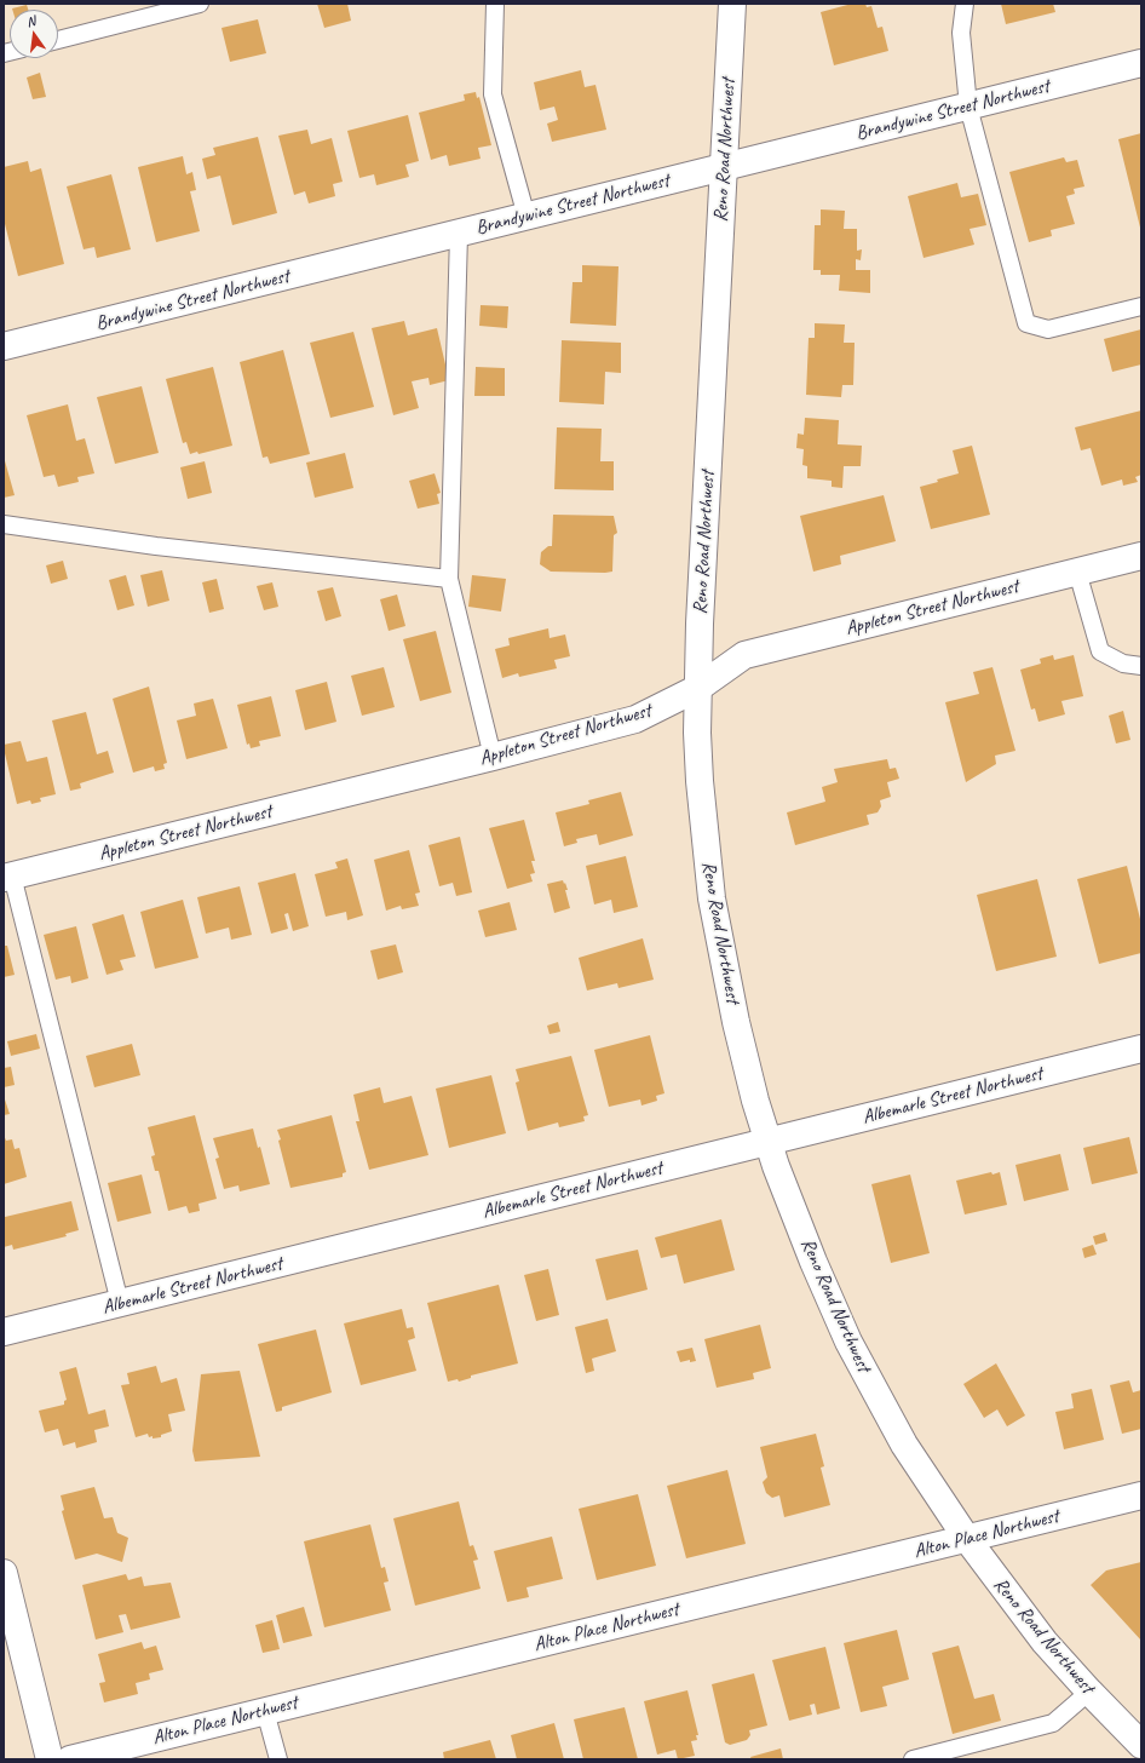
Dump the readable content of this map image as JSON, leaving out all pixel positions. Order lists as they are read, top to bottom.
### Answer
{
  "streets": {
    "street": [
      "Brandywine Street Northwest",
      "Reno Road Northwest",
      "Appleton Street Northwest",
      "Albemarle Street Northwest",
      "Alton Place Northwest"
    ]
  },
  "crossings": [
    ["Brandywine Street Northwest", "Reno Road Northwest"],
    ["Reno Road Northwest", "Appleton Street Northwest"],
    ["Reno Road Northwest", "Albemarle Street Northwest"],
    ["Reno Road Northwest", "Alton Place Northwest"]
  ],
  "north": "top"
}
